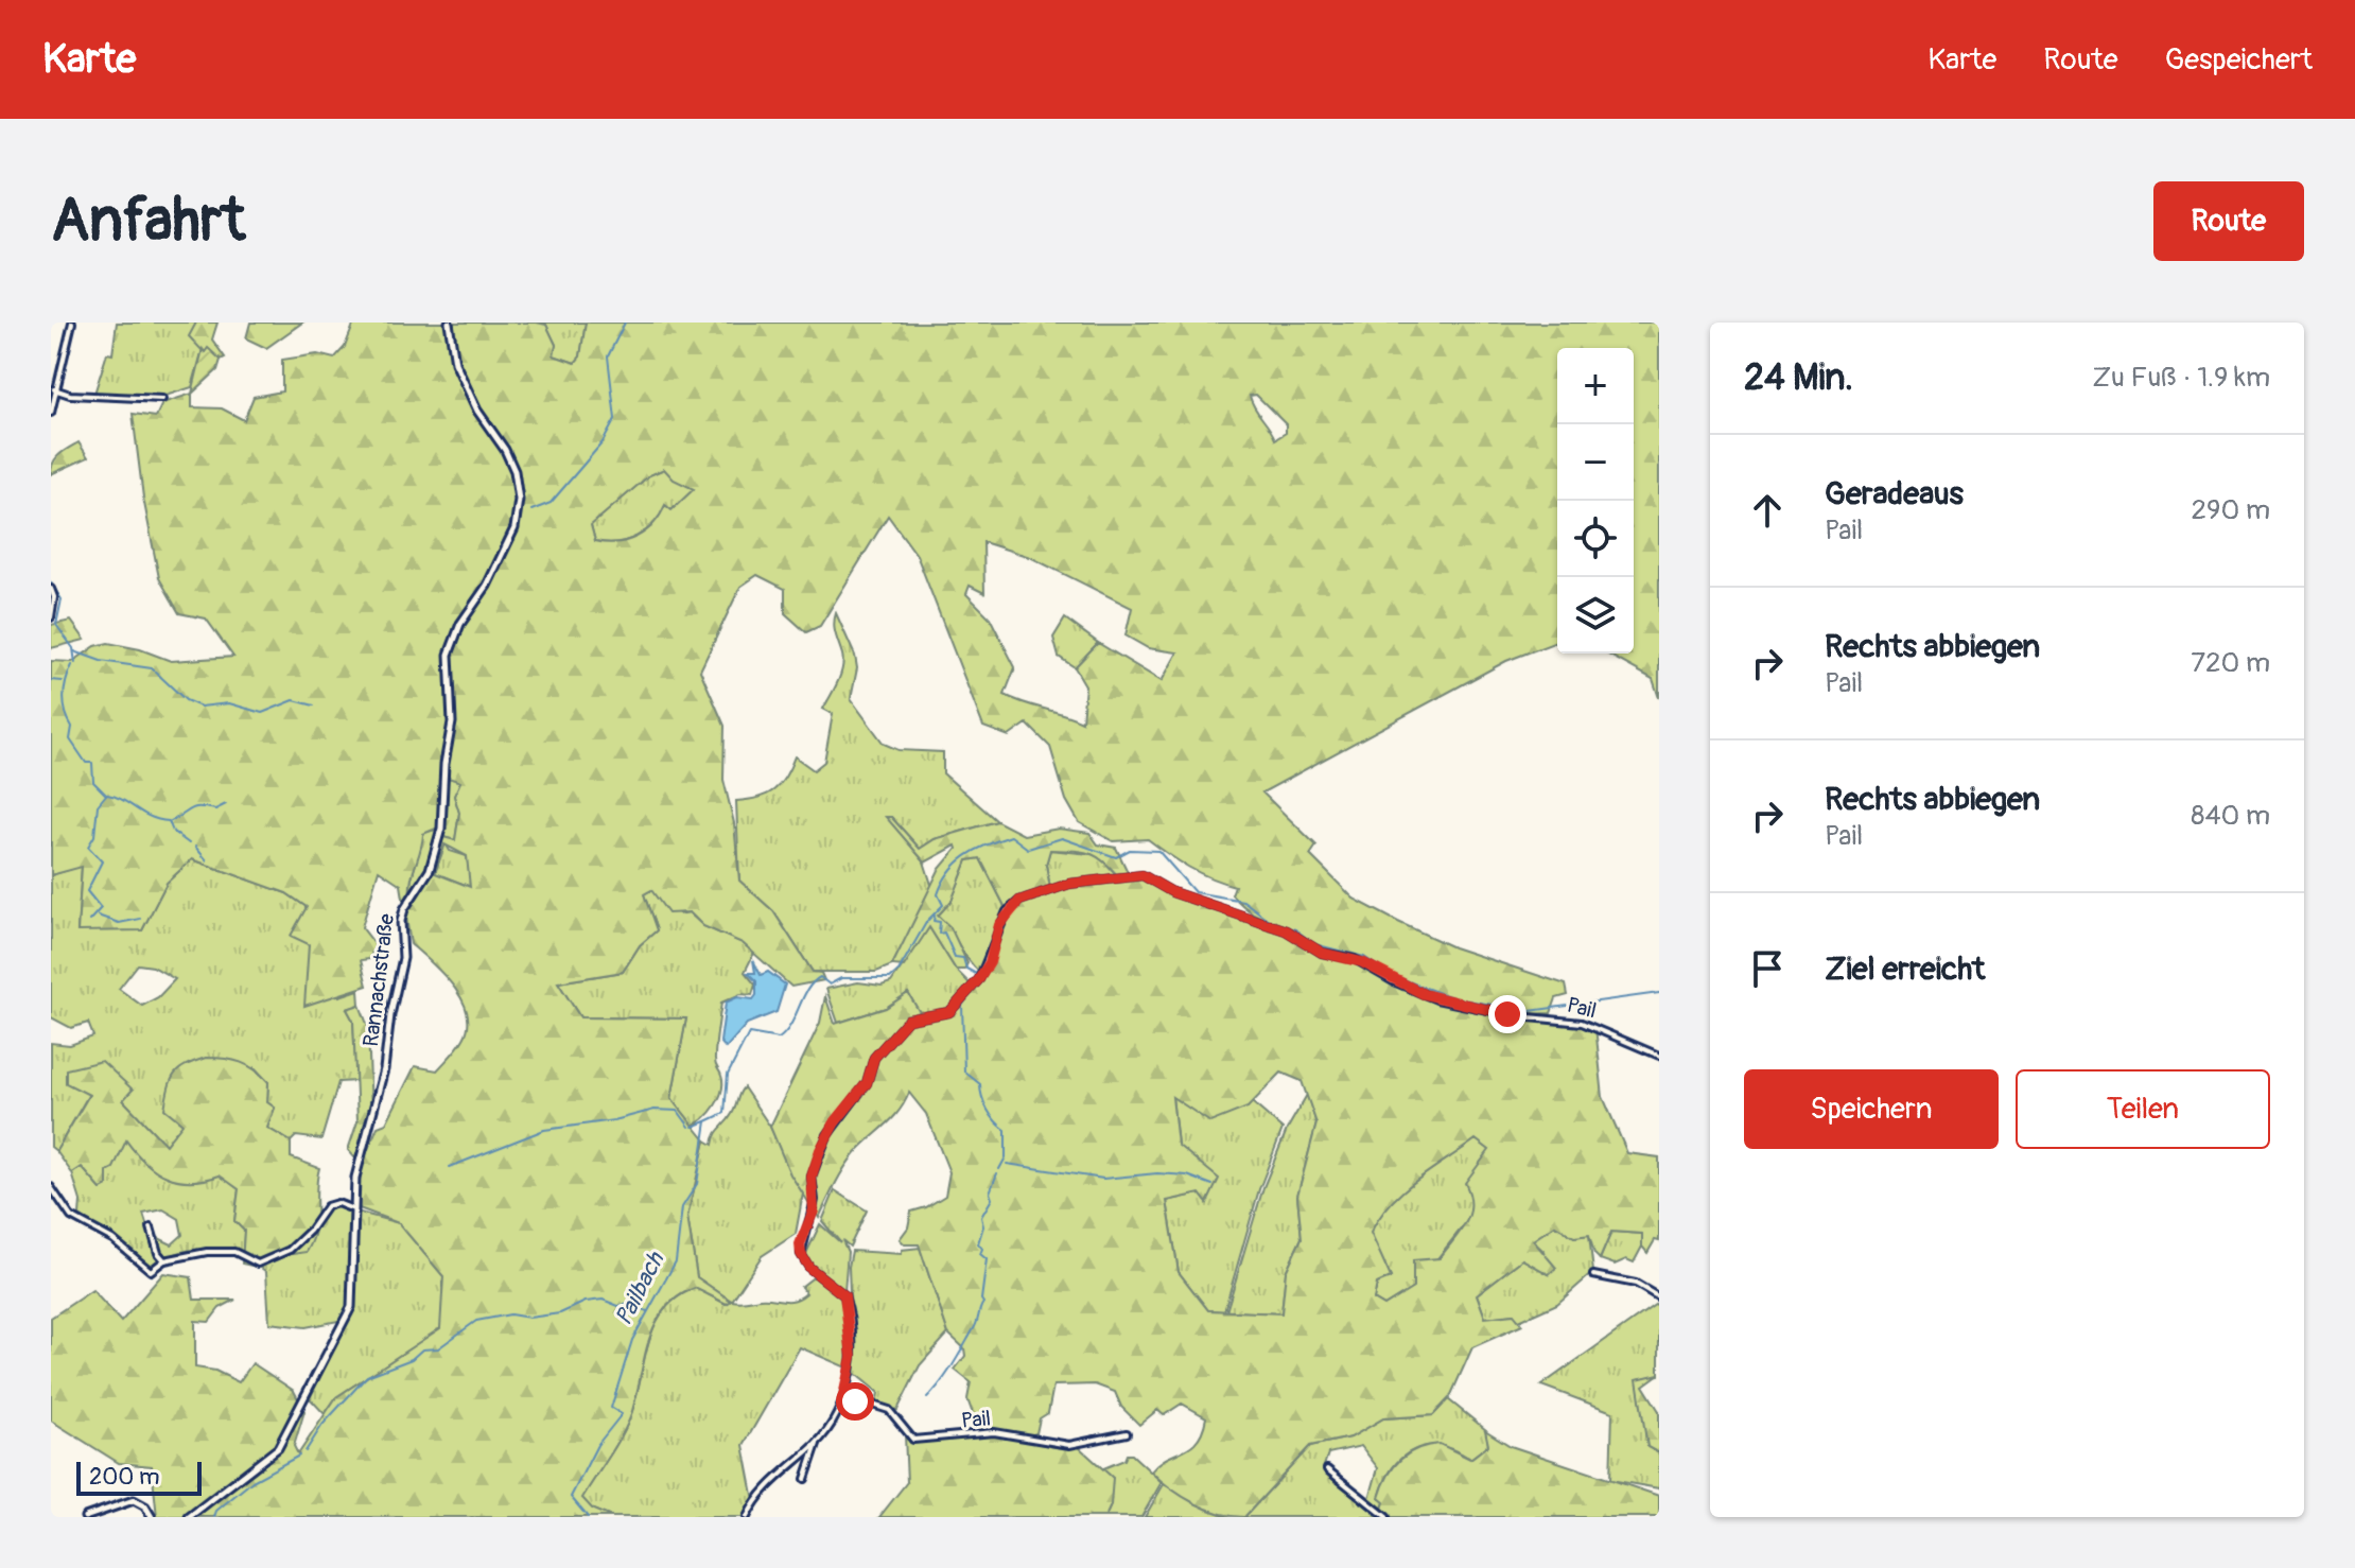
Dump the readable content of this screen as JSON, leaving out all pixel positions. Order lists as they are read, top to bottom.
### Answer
{
  "streets": {
    "street": ["Rannachstraße", "Pail"]
  },
  "water": ["Pailbach"],
  "scale_bar": "200 m",
  "page": {
    "header": "Karte",
    "nav": ["Karte", "Route", "Gespeichert"],
    "buttons": [
      "Route",
      ["Speichern", "Teilen"]
    ],
    "title": "Anfahrt",
    "heading": ["24 Min.", "Zu Fuß · 1.9 km"],
    "map_buttons": ["+", "−"],
    "list": [
      ["Geradeaus", "Pail", "290 m"],
      ["Rechts abbiegen", "Pail", "720 m"],
      ["Rechts abbiegen", "Pail", "840 m"],
      "Ziel erreicht"
    ],
    "scale": "200 m"
  }
}
